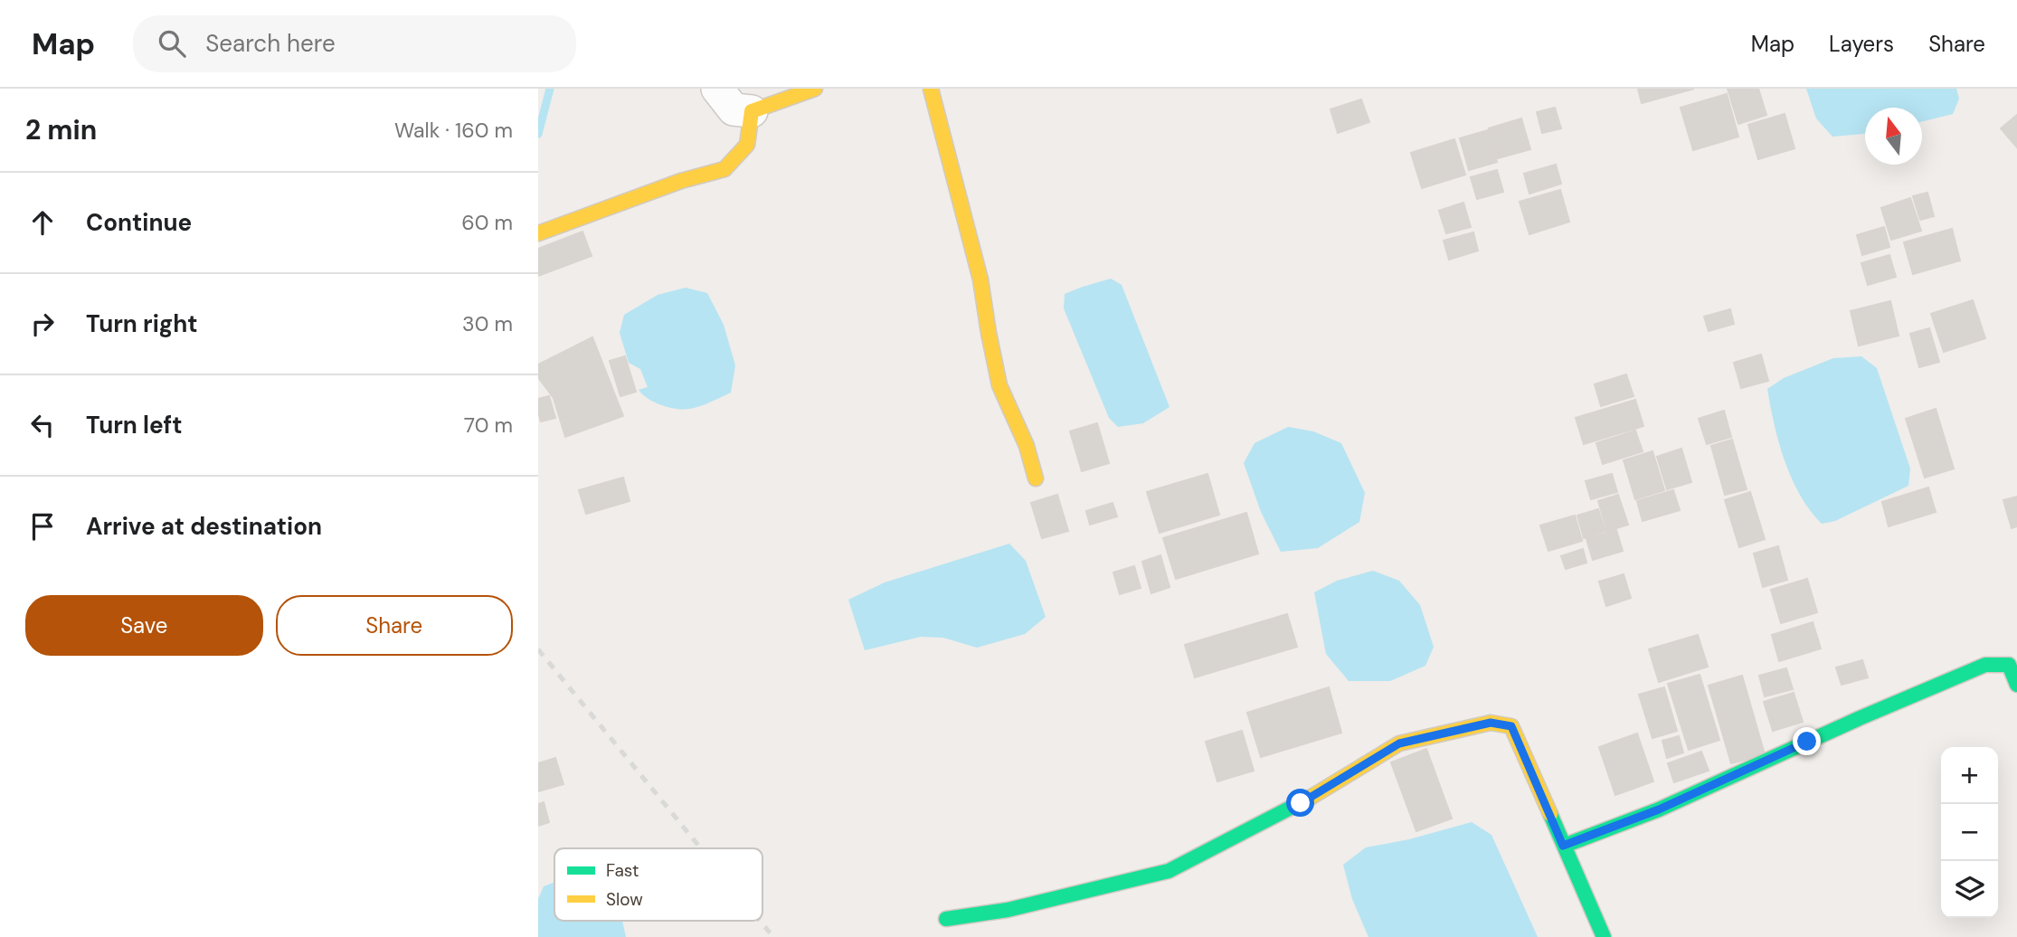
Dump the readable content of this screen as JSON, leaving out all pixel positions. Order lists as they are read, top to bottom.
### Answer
{
  "legend": ["Fast", "Slow"],
  "north": "top",
  "page": {
    "header": "Map",
    "search": "Search here",
    "nav": ["Map", "Layers", "Share"],
    "heading": ["2 min", "Walk · 160 m"],
    "list": [
      ["Continue", "60 m"],
      ["Turn right", "30 m"],
      ["Turn left", "70 m"],
      "Arrive at destination"
    ],
    "buttons": ["Save", "Share"],
    "map_buttons": ["+", "−"]
  }
}
